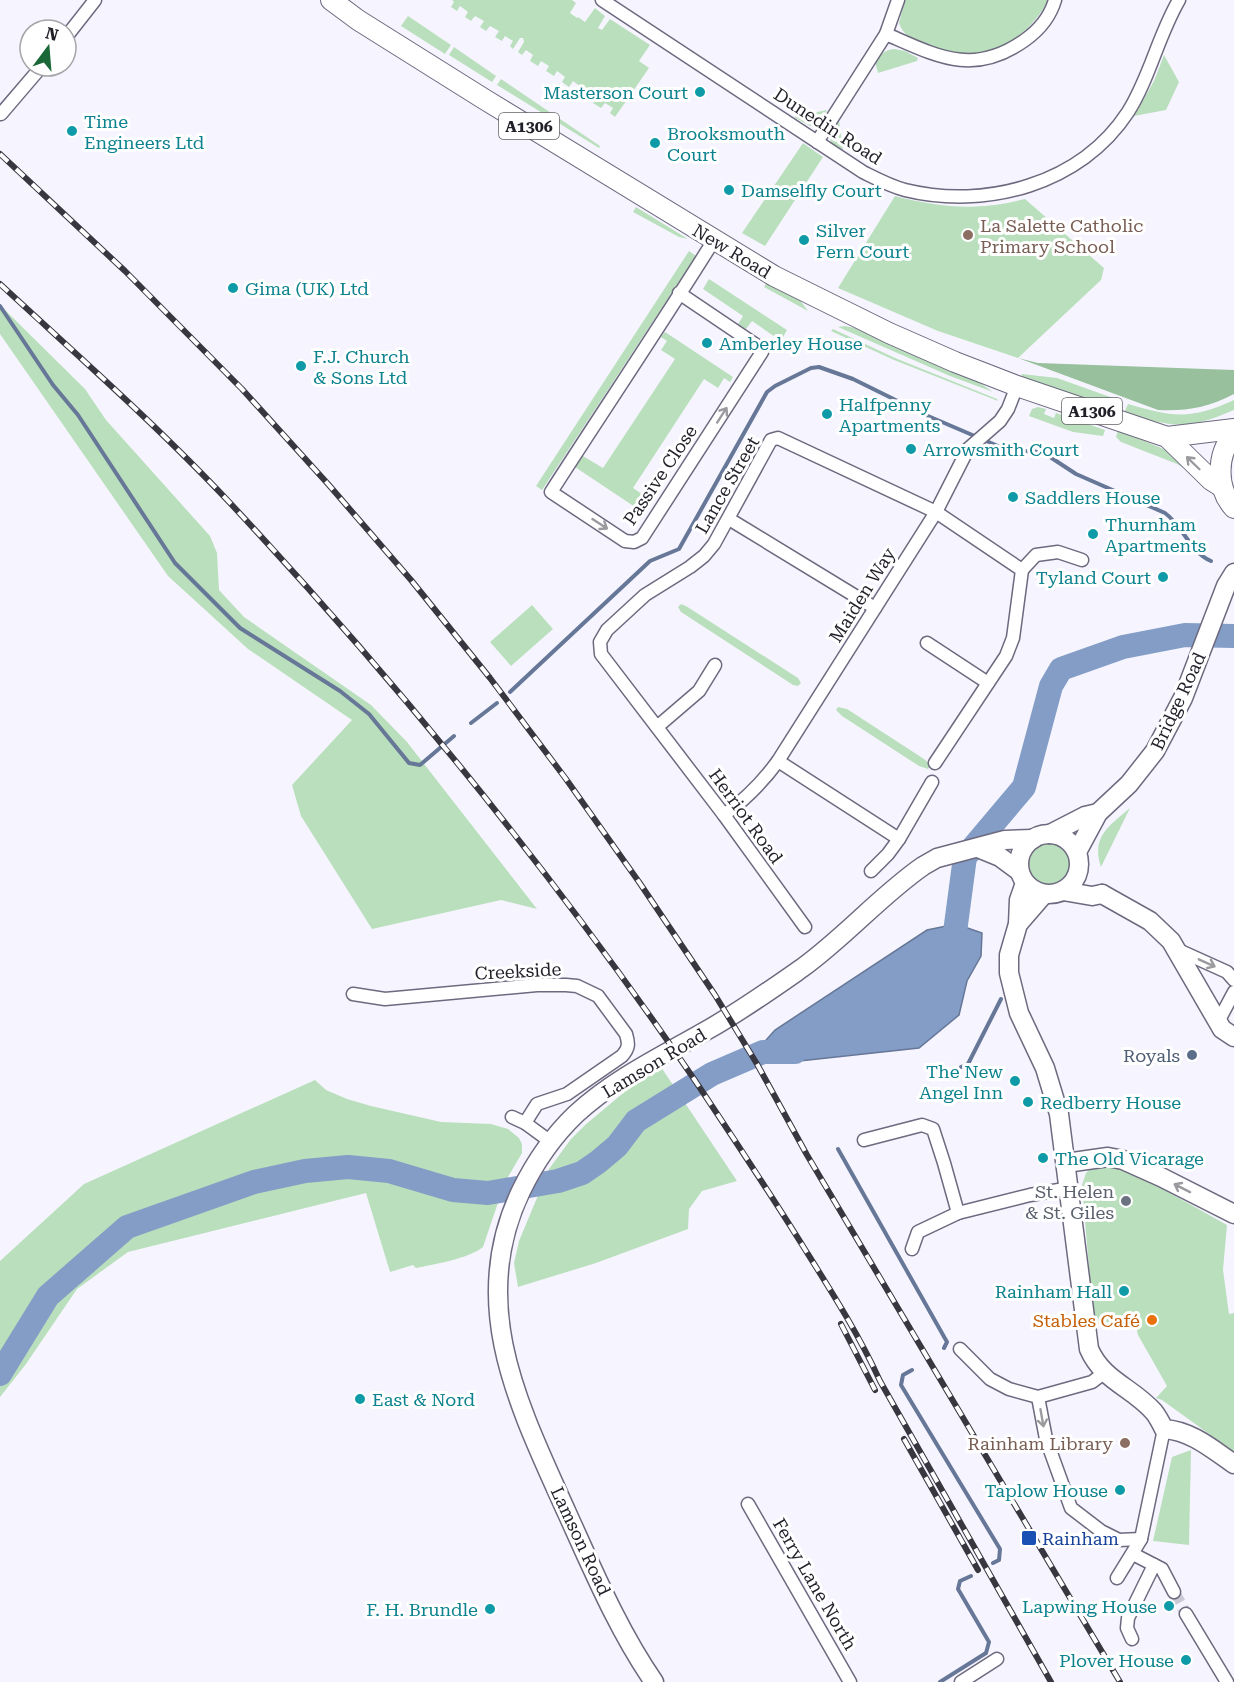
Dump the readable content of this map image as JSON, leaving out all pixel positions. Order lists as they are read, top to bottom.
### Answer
{
  "streets": {
    "main road": ["A1306", "New Road"],
    "street": [
      "Dunedin Road",
      "Passive Close",
      "Lance Street",
      "Maiden Way",
      "Bridge Road",
      "Herriot Road",
      "Creekside",
      "Lamson Road",
      "Ferry Lane North"
    ]
  },
  "crossings": [
    ["New Road", "Passive Close"],
    ["New Road", "Maiden Way"],
    ["Lance Street", "Maiden Way"],
    ["Lance Street", "Herriot Road"],
    ["Maiden Way", "Herriot Road"],
    ["Bridge Road", "Lamson Road"]
  ],
  "places": {
    "other": [
      "Masterson Court",
      "Time Engineers Ltd",
      "Brooksmouth Court",
      "Damselfly Court",
      "La Salette Catholic Primary School",
      "Silver Fern Court",
      "Gima (UK) Ltd",
      "Amberley House",
      "F.J. Church & Sons Ltd",
      "Halfpenny Apartments",
      "Arrowsmith Court",
      "Saddlers House",
      "Thurnham Apartments",
      "Tyland Court",
      "Royals",
      "The New Angel Inn",
      "Redberry House",
      "The Old Vicarage",
      "St. Helen & St. Giles",
      "Rainham Hall",
      "Stables Café",
      "East & Nord",
      "Rainham Library",
      "Taplow House",
      "Lapwing House",
      "F. H. Brundle",
      "Plover House"
    ],
    "transit": ["Rainham"]
  },
  "north": "top"
}
